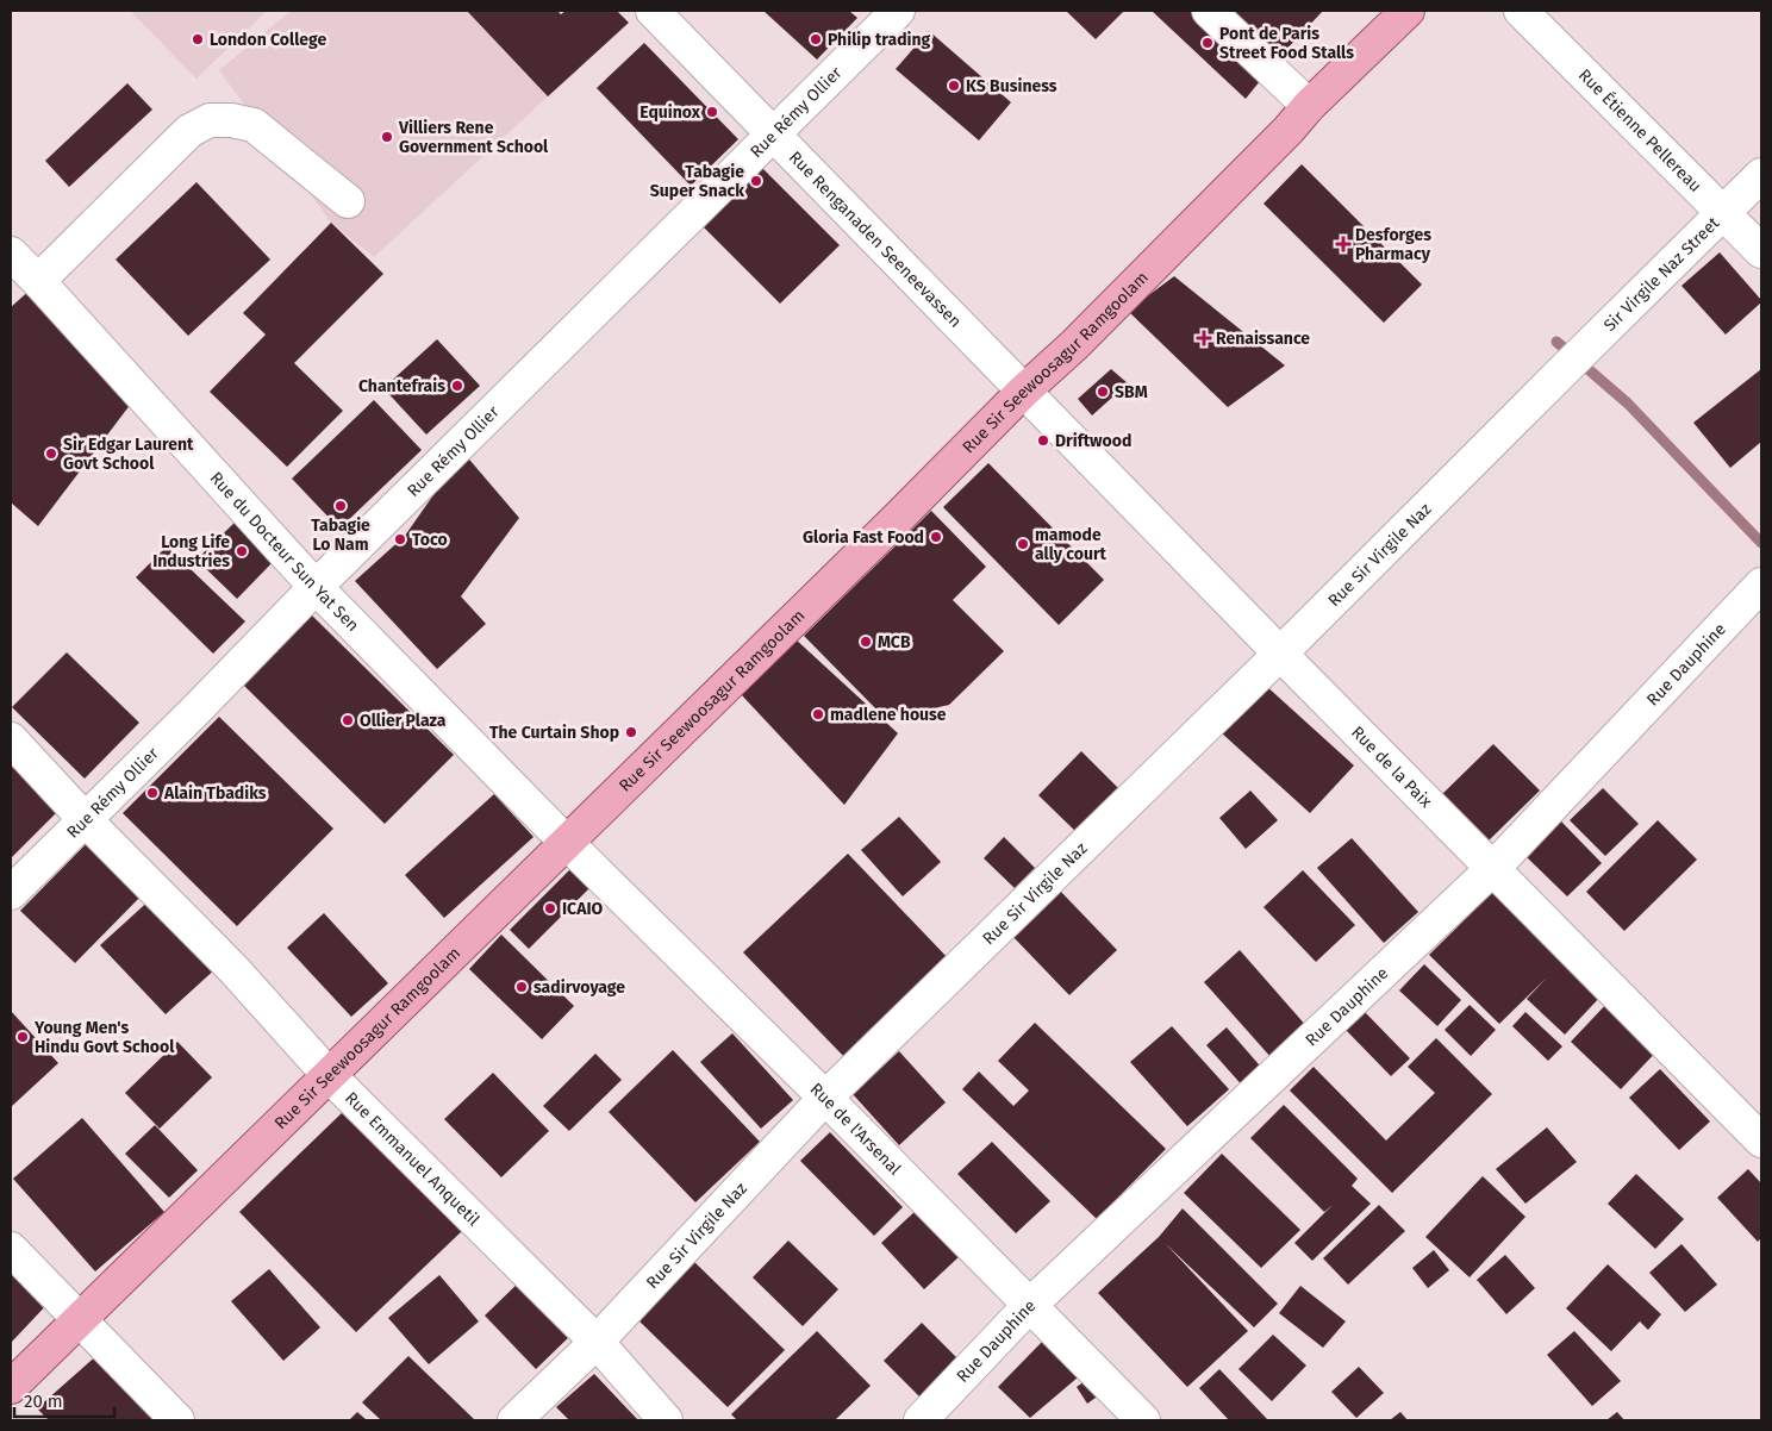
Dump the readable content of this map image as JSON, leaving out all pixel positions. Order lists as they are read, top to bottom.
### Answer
{
  "streets": {
    "main road": ["Rue Sir Seewoosagur Ramgoolam"],
    "street": [
      "Rue Rémy Ollier",
      "Rue Étienne Pellereau",
      "Rue Renganaden Seeneevassen",
      "Sir Virgile Naz Street",
      "Rue du Docteur Sun Yat Sen",
      "Rue Sir Virgile Naz",
      "Rue Dauphine",
      "Rue de la Paix",
      "Rue de l'Arsenal",
      "Rue Emmanuel Anquetil"
    ]
  },
  "crossings": [
    ["Rue Rémy Ollier", "Rue Renganaden Seeneevassen"],
    ["Rue Rémy Ollier", "Rue du Docteur Sun Yat Sen"],
    ["Rue Rémy Ollier", "Rue Emmanuel Anquetil"],
    ["Rue Étienne Pellereau", "Sir Virgile Naz Street"],
    ["Rue Renganaden Seeneevassen", "Rue Sir Seewoosagur Ramgoolam"],
    ["Rue Renganaden Seeneevassen", "Rue de la Paix"],
    ["Sir Virgile Naz Street", "Rue Sir Virgile Naz"],
    ["Rue Sir Seewoosagur Ramgoolam", "Rue du Docteur Sun Yat Sen"],
    ["Rue Sir Seewoosagur Ramgoolam", "Rue de la Paix"],
    ["Rue Sir Seewoosagur Ramgoolam", "Rue de l'Arsenal"],
    ["Rue Sir Seewoosagur Ramgoolam", "Rue Emmanuel Anquetil"],
    ["Rue du Docteur Sun Yat Sen", "Rue de l'Arsenal"],
    ["Rue Sir Virgile Naz", "Rue de la Paix"],
    ["Rue Sir Virgile Naz", "Rue de l'Arsenal"],
    ["Rue Sir Virgile Naz", "Rue Emmanuel Anquetil"],
    ["Rue Dauphine", "Rue de la Paix"],
    ["Rue Dauphine", "Rue de l'Arsenal"]
  ],
  "places": {
    "other": [
      "London College",
      "Philip trading",
      "Pont de Paris Street Food Stalls",
      "KS Business",
      "Equinox",
      "Villiers Rene Government School",
      "Tabagie Super Snack",
      "Chantefrais",
      "SBM",
      "Driftwood",
      "Sir Edgar Laurent Govt School",
      "Tabagie Lo Nam",
      "Gloria Fast Food",
      "Toco",
      "mamode ally court",
      "Long Life Industries",
      "MCB",
      "madlene house",
      "Ollier Plaza",
      "The Curtain Shop",
      "Alain Tbadiks",
      "ICAIO",
      "sadirvoyage",
      "Young Men's Hindu Govt School"
    ],
    "health": ["Desforges Pharmacy", "Renaissance"]
  },
  "scale_bar": "20 m"
}
